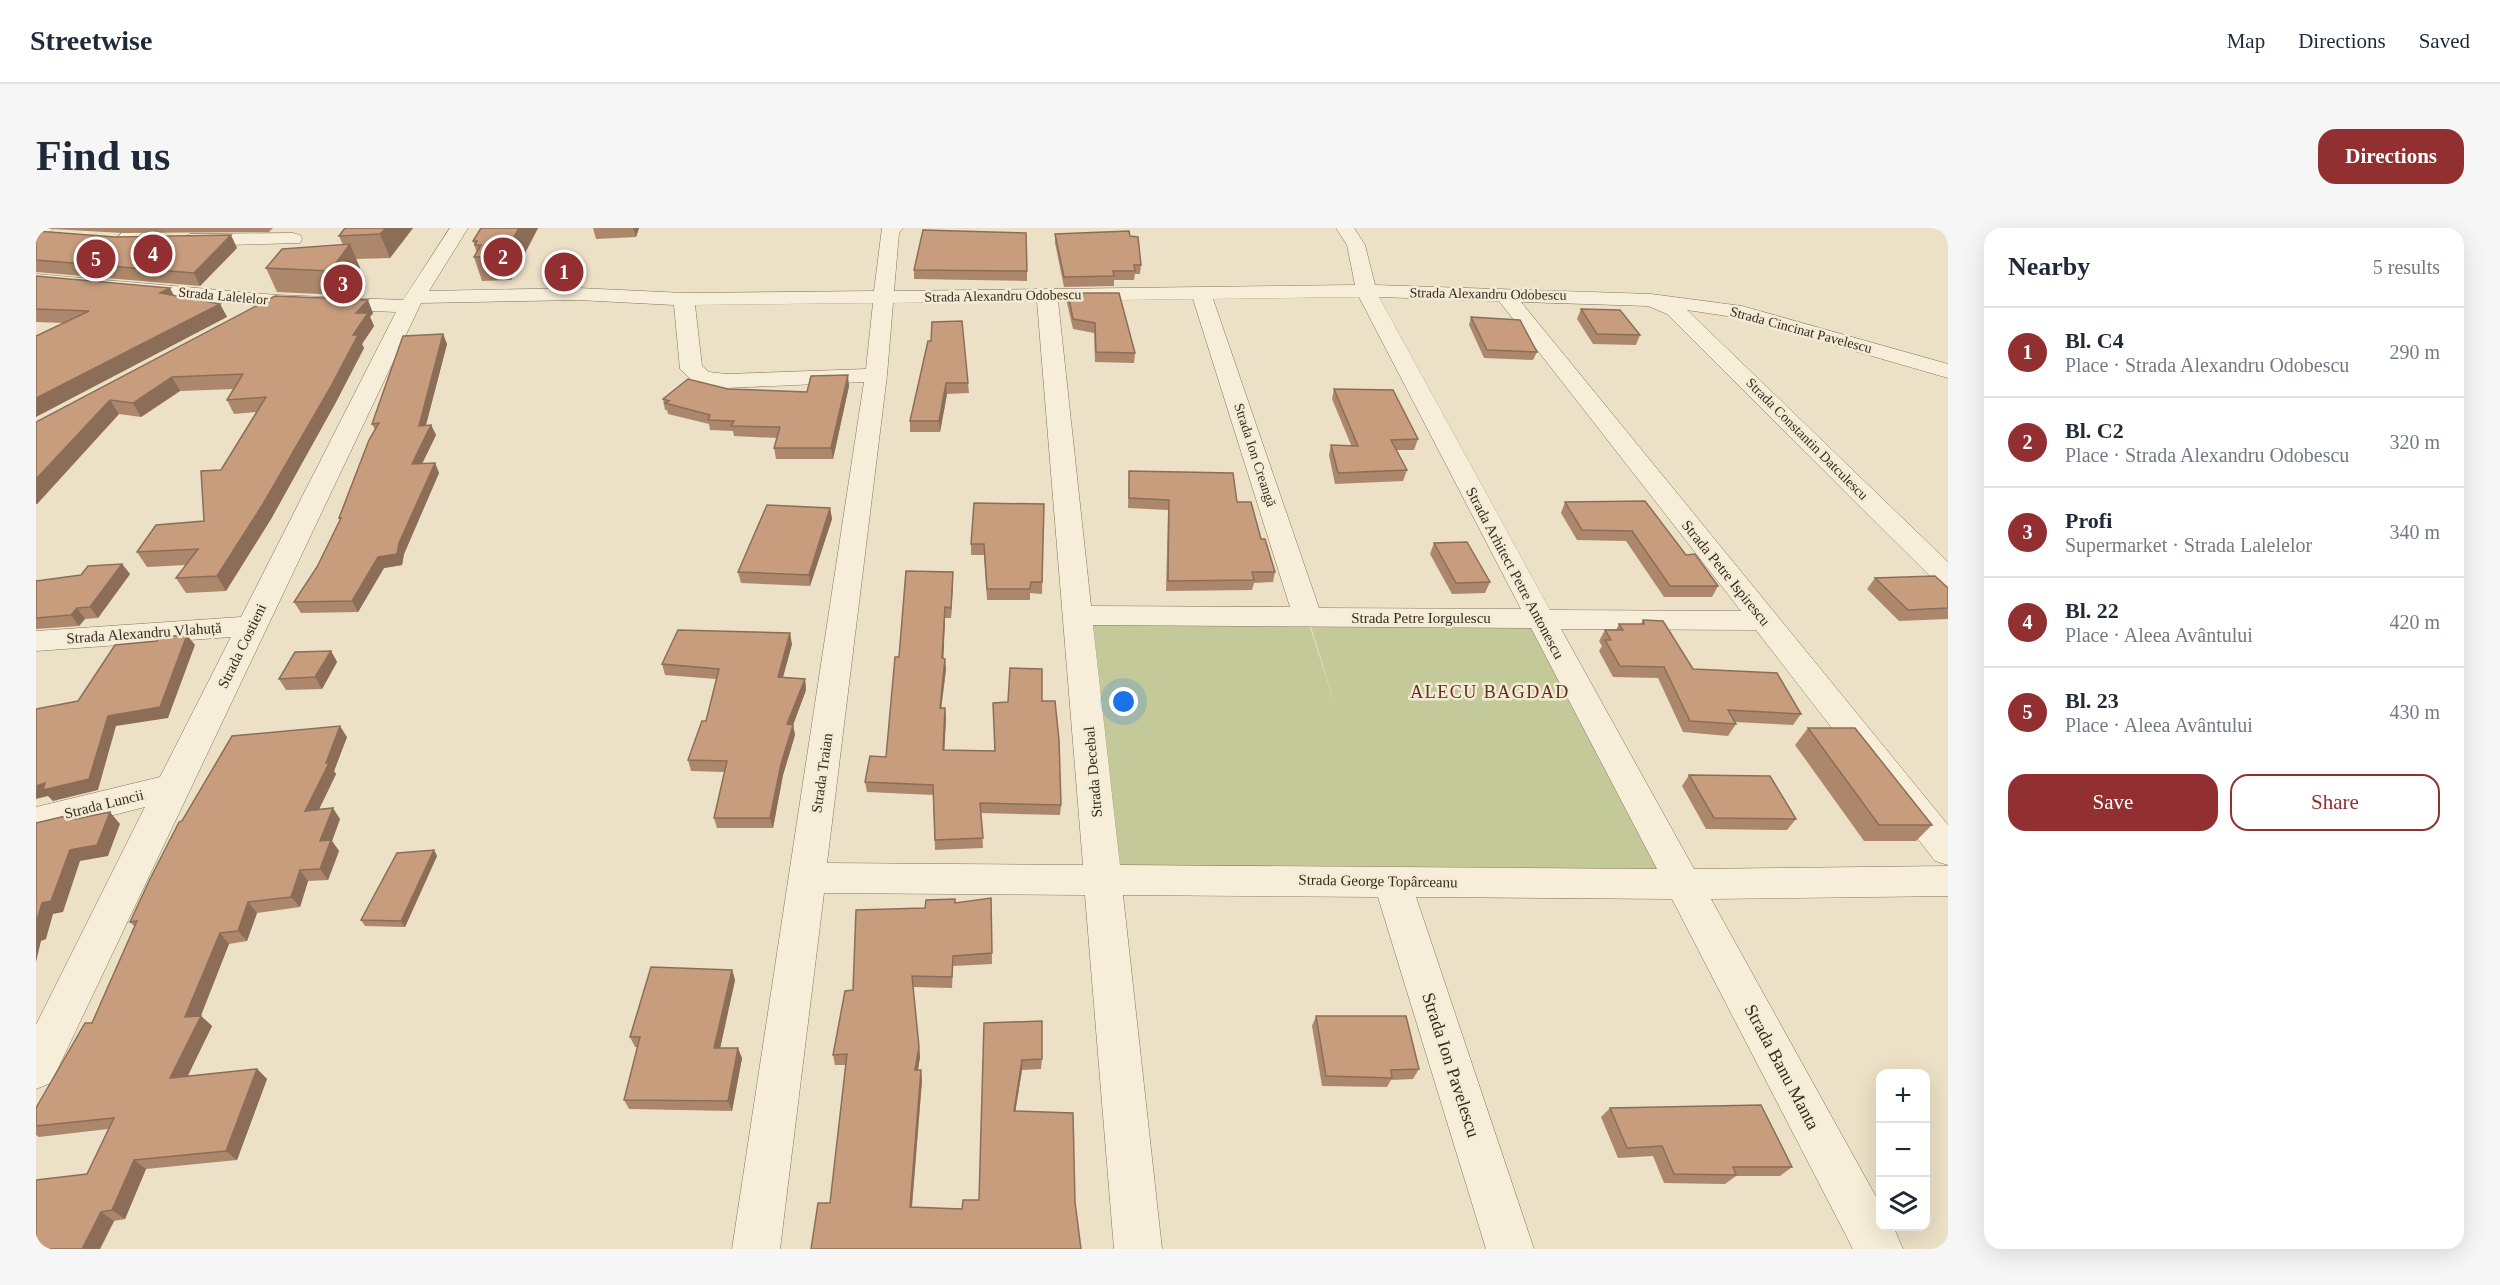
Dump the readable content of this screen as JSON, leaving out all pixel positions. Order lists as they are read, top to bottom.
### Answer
{
  "streets": {
    "street": [
      "Strada Alexandru Odobescu",
      "Strada Lalelelor",
      "Strada Cincinat Pavelescu",
      "Strada Constantin Datculescu",
      "Strada Ion Creangă",
      "Strada Arhitect Petre Antonescu",
      "Strada Petre Ispirescu",
      "Strada Petre Iorgulescu",
      "Strada Alexandru Vlahuță",
      "Strada Costieni",
      "Strada Decebal",
      "Strada Traian",
      "Strada Luncii",
      "Strada George Topârceanu",
      "Strada Ion Pavelescu",
      "Strada Banu Manta"
    ]
  },
  "crossings": [
    ["Strada Alexandru Odobescu", "Strada Lalelelor"],
    ["Strada Alexandru Odobescu", "Strada Cincinat Pavelescu"],
    ["Strada Alexandru Odobescu", "Strada Constantin Datculescu"],
    ["Strada Alexandru Odobescu", "Strada Ion Creangă"],
    ["Strada Alexandru Odobescu", "Strada Arhitect Petre Antonescu"],
    ["Strada Alexandru Odobescu", "Strada Petre Ispirescu"],
    ["Strada Alexandru Odobescu", "Strada Costieni"],
    ["Strada Alexandru Odobescu", "Strada Decebal"],
    ["Strada Alexandru Odobescu", "Strada Traian"],
    ["Strada Lalelelor", "Strada Costieni"],
    ["Strada Cincinat Pavelescu", "Strada Constantin Datculescu"],
    ["Strada Ion Creangă", "Strada Petre Iorgulescu"],
    ["Strada Arhitect Petre Antonescu", "Strada Petre Iorgulescu"],
    ["Strada Arhitect Petre Antonescu", "Strada George Topârceanu"],
    ["Strada Arhitect Petre Antonescu", "Strada Banu Manta"],
    ["Strada Petre Ispirescu", "Strada Petre Iorgulescu"],
    ["Strada Petre Iorgulescu", "Strada Decebal"],
    ["Strada Alexandru Vlahuță", "Strada Costieni"],
    ["Strada Costieni", "Strada Luncii"],
    ["Strada Decebal", "Strada George Topârceanu"],
    ["Strada Traian", "Strada George Topârceanu"],
    ["Strada George Topârceanu", "Strada Ion Pavelescu"],
    ["Strada George Topârceanu", "Strada Banu Manta"]
  ],
  "districts": ["ALECU BAGDAD"],
  "page": {
    "header": "Streetwise",
    "nav": ["Map", "Directions", "Saved"],
    "buttons": [
      "Directions",
      ["Save", "Share"]
    ],
    "title": "Find us",
    "heading": ["Nearby", "5 results"],
    "pins": [
      "4",
      "2",
      "5",
      "1",
      "3"
    ],
    "list": [
      {
        "mark": "1",
        "name": "Bl. C4",
        "note": "Place · Strada Alexandru Odobescu",
        "value": "290 m"
      },
      {
        "mark": "2",
        "name": "Bl. C2",
        "note": "Place · Strada Alexandru Odobescu",
        "value": "320 m"
      },
      {
        "mark": "3",
        "name": "Profi",
        "note": "Supermarket · Strada Lalelelor",
        "value": "340 m"
      },
      {
        "mark": "4",
        "name": "Bl. 22",
        "note": "Place · Aleea Avântului",
        "value": "420 m"
      },
      {
        "mark": "5",
        "name": "Bl. 23",
        "note": "Place · Aleea Avântului",
        "value": "430 m"
      }
    ],
    "map_buttons": ["+", "−"]
  }
}
